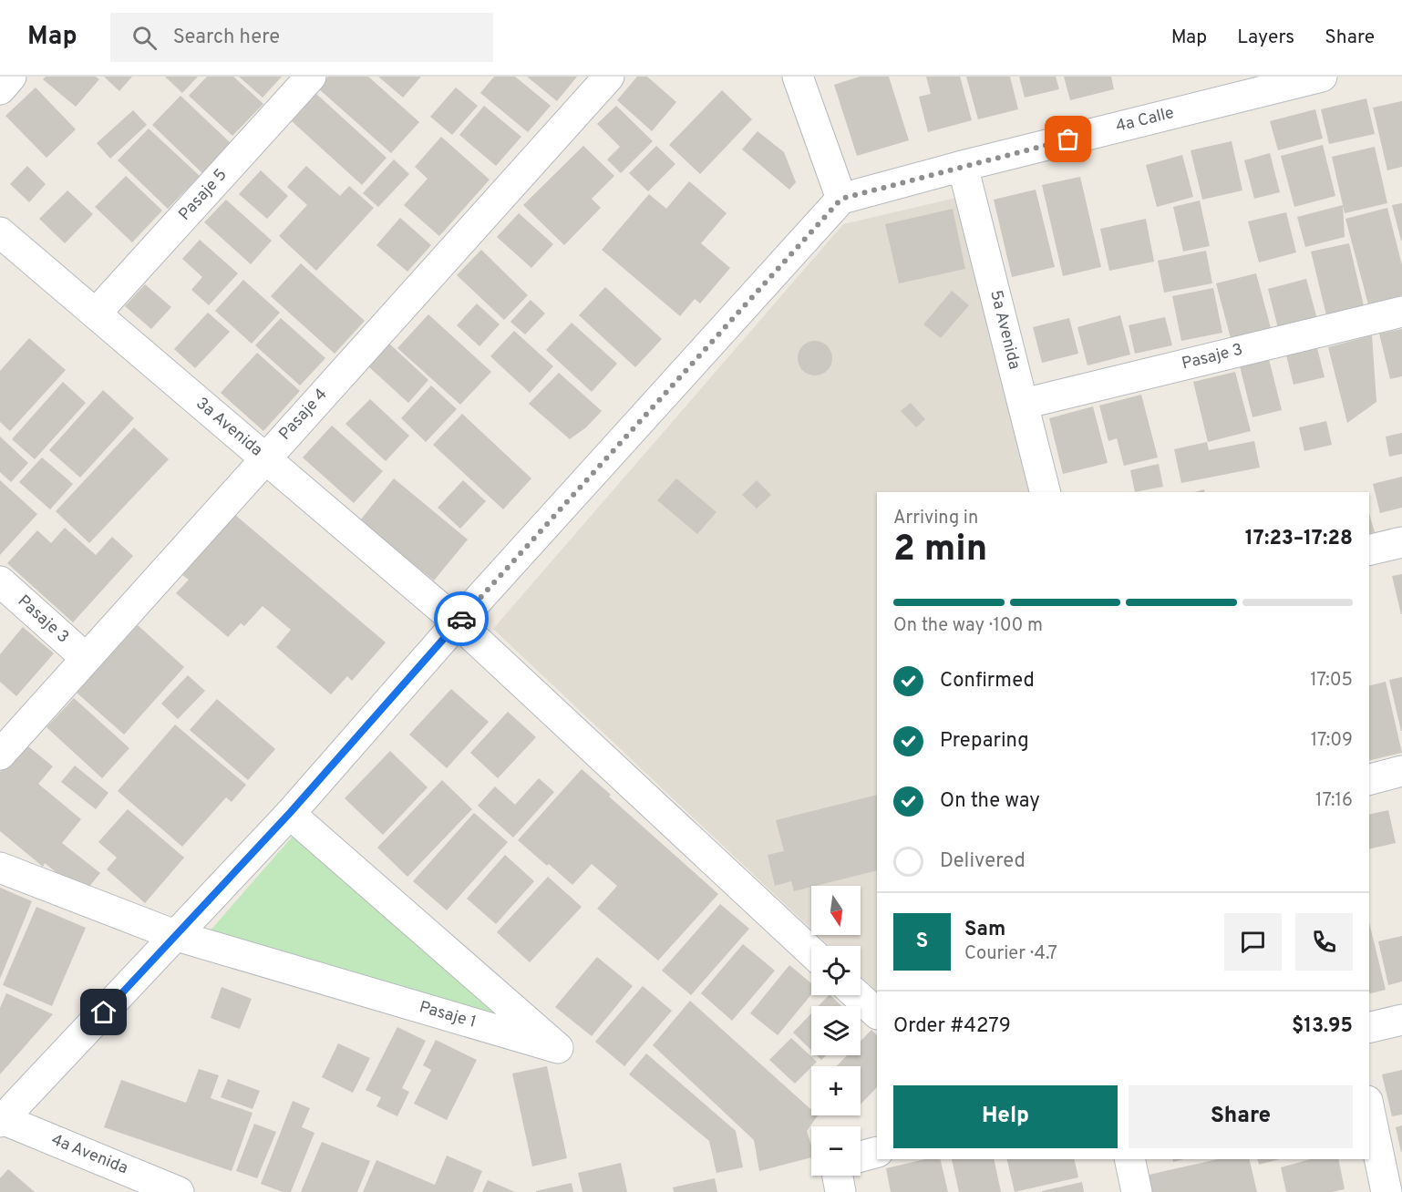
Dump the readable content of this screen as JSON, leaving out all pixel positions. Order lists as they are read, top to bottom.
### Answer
{
  "streets": {
    "street": [
      "4a Calle",
      "Pasaje 5",
      "5a Avenida",
      "Pasaje 3",
      "Pasaje 4",
      "3a Avenida",
      "Pasaje 1",
      "4a Avenida"
    ]
  },
  "crossings": [
    ["4a Calle", "5a Avenida"],
    ["Pasaje 5", "3a Avenida"],
    ["5a Avenida", "Pasaje 3"],
    ["Pasaje 3", "Pasaje 4"],
    ["Pasaje 4", "3a Avenida"]
  ],
  "north": "bottom",
  "page": {
    "header": "Map",
    "search": "Search here",
    "nav": ["Map", "Layers", "Share"],
    "heading": ["2 min", "Arriving in", "17:23–17:28"],
    "panel": [
      "Sam",
      "Courier · 4.7",
      "Order #4279",
      "$13.95"
    ],
    "bar": "On the way · 100 m",
    "list": [
      ["Confirmed", "17:05"],
      ["Preparing", "17:09"],
      ["On the way", "17:16"],
      "Delivered"
    ],
    "map_buttons": ["+", "−"],
    "round": "S",
    "buttons": ["Help", "Share"]
  }
}
